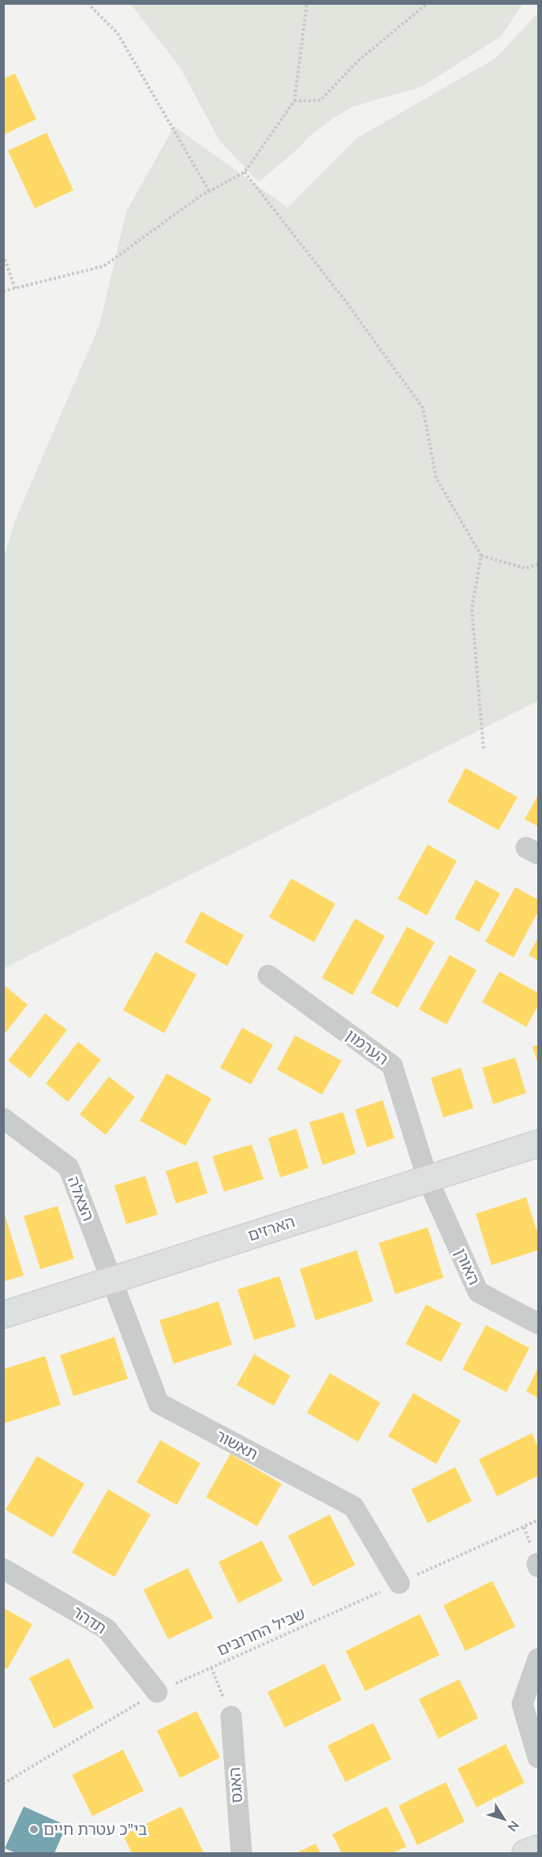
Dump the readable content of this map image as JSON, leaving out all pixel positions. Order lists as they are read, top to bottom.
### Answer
{
  "streets": {
    "street": [
      "הערמון",
      "הצאלה",
      "הארזים",
      "האורן",
      "תאשור",
      "תדהר",
      "האגס"
    ],
    "path": ["שביל החרובים"]
  },
  "crossings": [
    ["הערמון", "הארזים"],
    ["הערמון", "האורן"],
    ["הצאלה", "הארזים"],
    ["הצאלה", "תאשור"],
    ["הארזים", "האורן"],
    ["הארזים", "תאשור"],
    ["תאשור", "שביל החרובים"],
    ["תדהר", "שביל החרובים"]
  ],
  "places": ["בי\"כ עטרת חיים"],
  "north": "bottom right"
}
